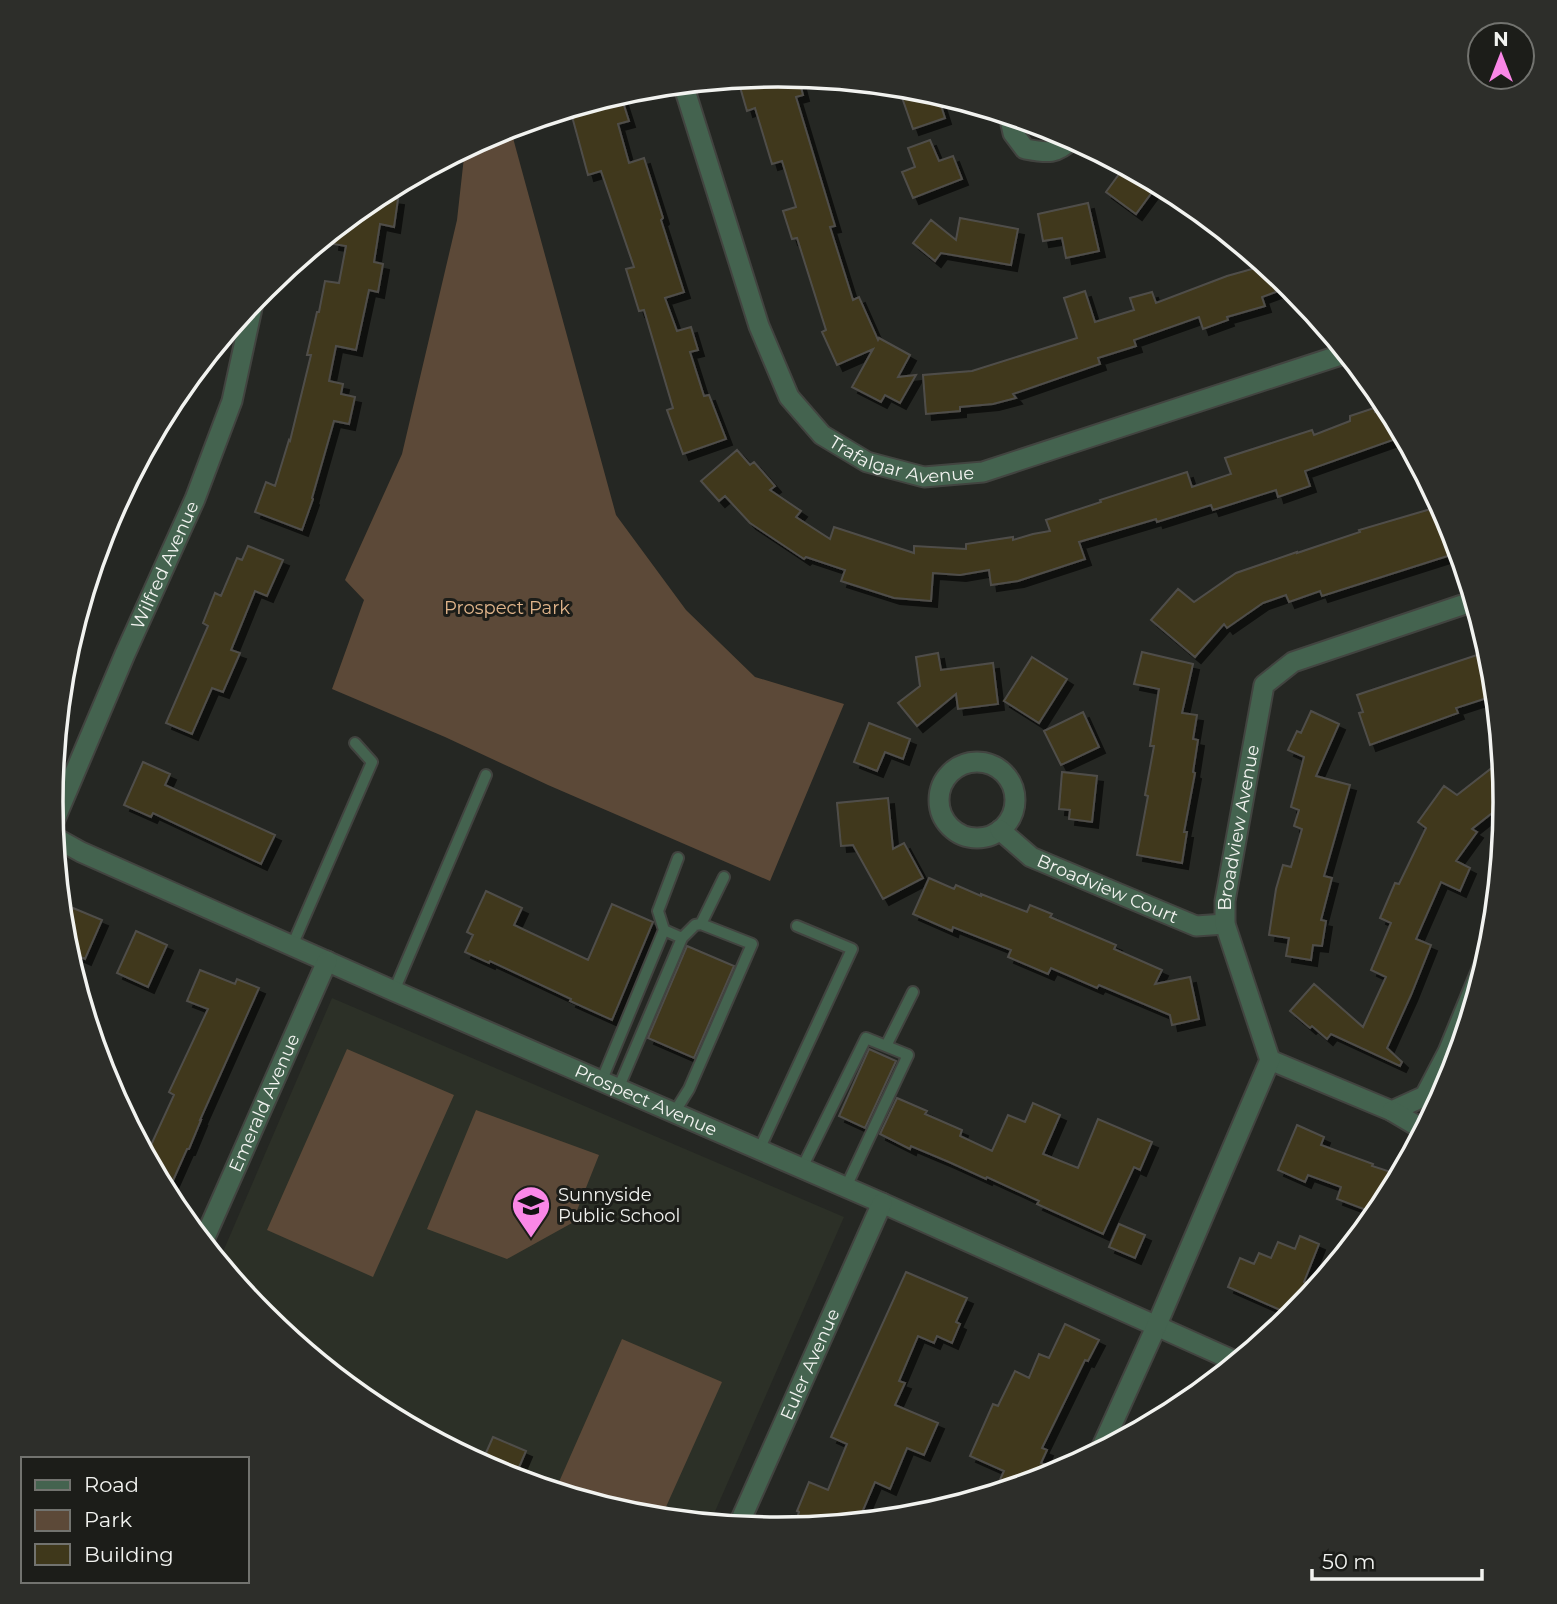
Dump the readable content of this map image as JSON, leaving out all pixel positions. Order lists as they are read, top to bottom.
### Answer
{
  "streets": {
    "street": [
      "Trafalgar Avenue",
      "Wilfred Avenue",
      "Broadview Avenue",
      "Broadview Court",
      "Prospect Avenue",
      "Emerald Avenue",
      "Euler Avenue"
    ]
  },
  "crossings": [
    ["Broadview Avenue", "Broadview Court"],
    ["Prospect Avenue", "Emerald Avenue"],
    ["Prospect Avenue", "Euler Avenue"]
  ],
  "parks": ["Prospect Park"],
  "places": {
    "school or university": ["Sunnyside Public School"]
  },
  "legend": ["Road", "Park", "Building"],
  "scale_bar": "50 m",
  "north": "top"
}
